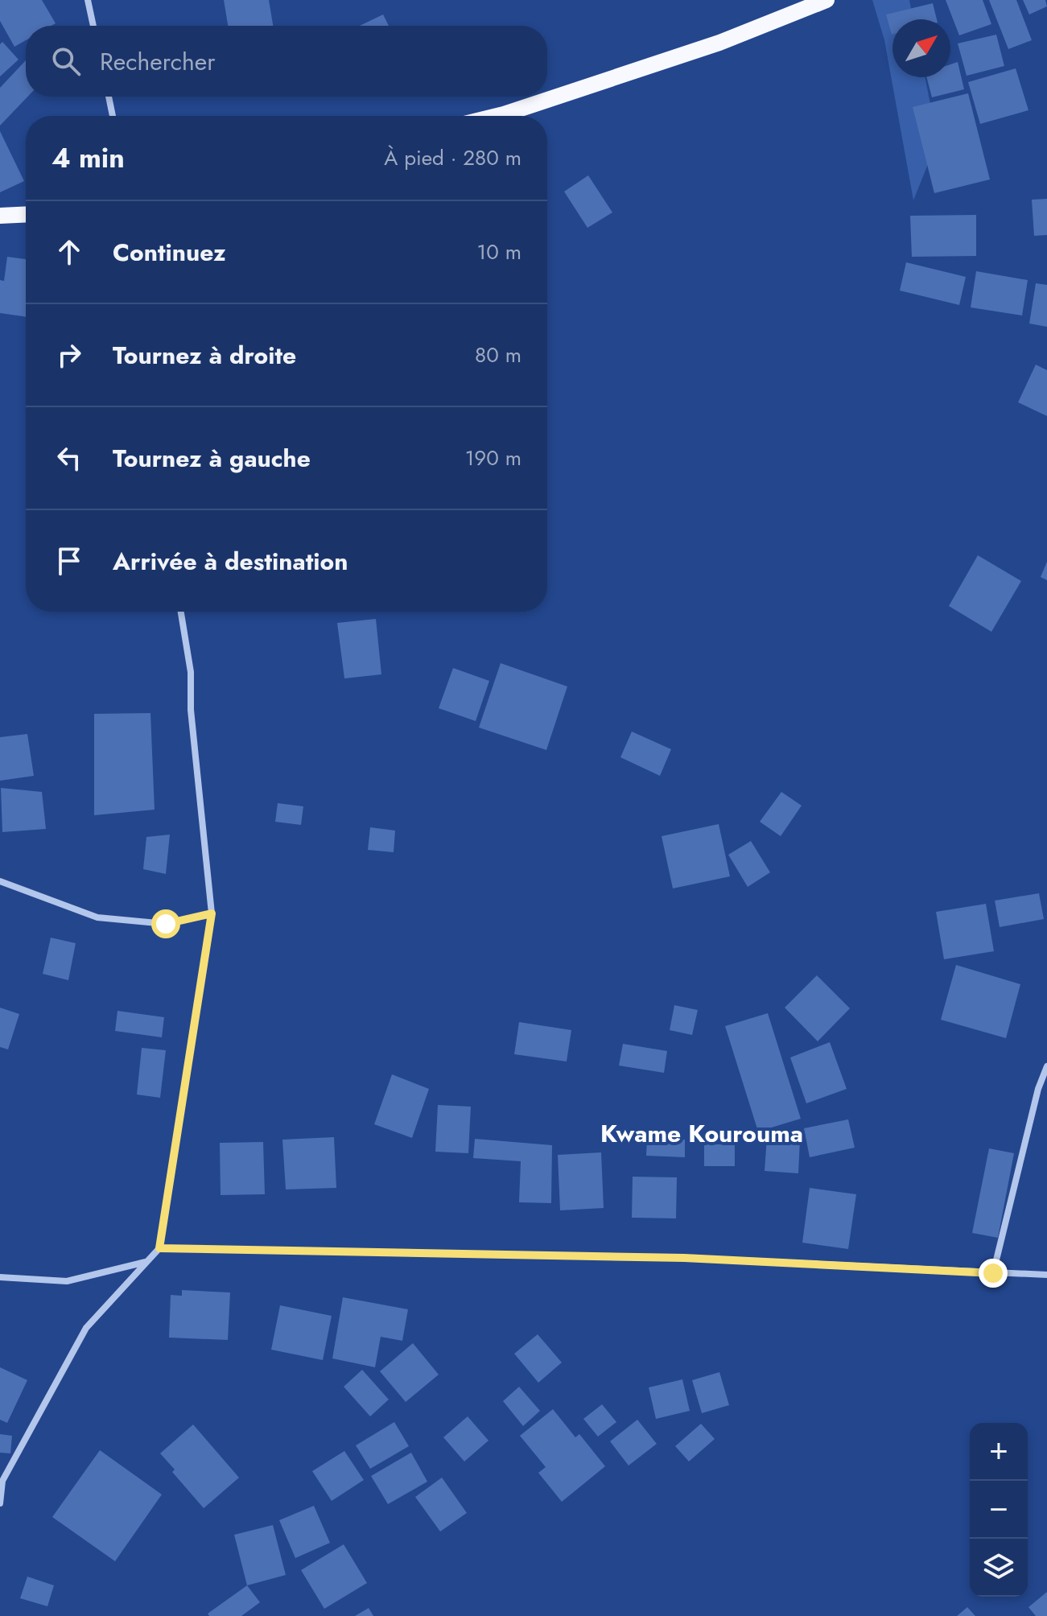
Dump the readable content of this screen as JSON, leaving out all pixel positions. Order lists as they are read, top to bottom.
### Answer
{
  "districts": ["Kwame Kourouma"],
  "north": "top right",
  "page": {
    "search": "Rechercher",
    "heading": ["4 min", "À pied · 280 m"],
    "list": [
      ["Continuez", "10 m"],
      ["Tournez à droite", "80 m"],
      ["Tournez à gauche", "190 m"],
      "Arrivée à destination"
    ],
    "map_buttons": ["+", "−"]
  }
}
